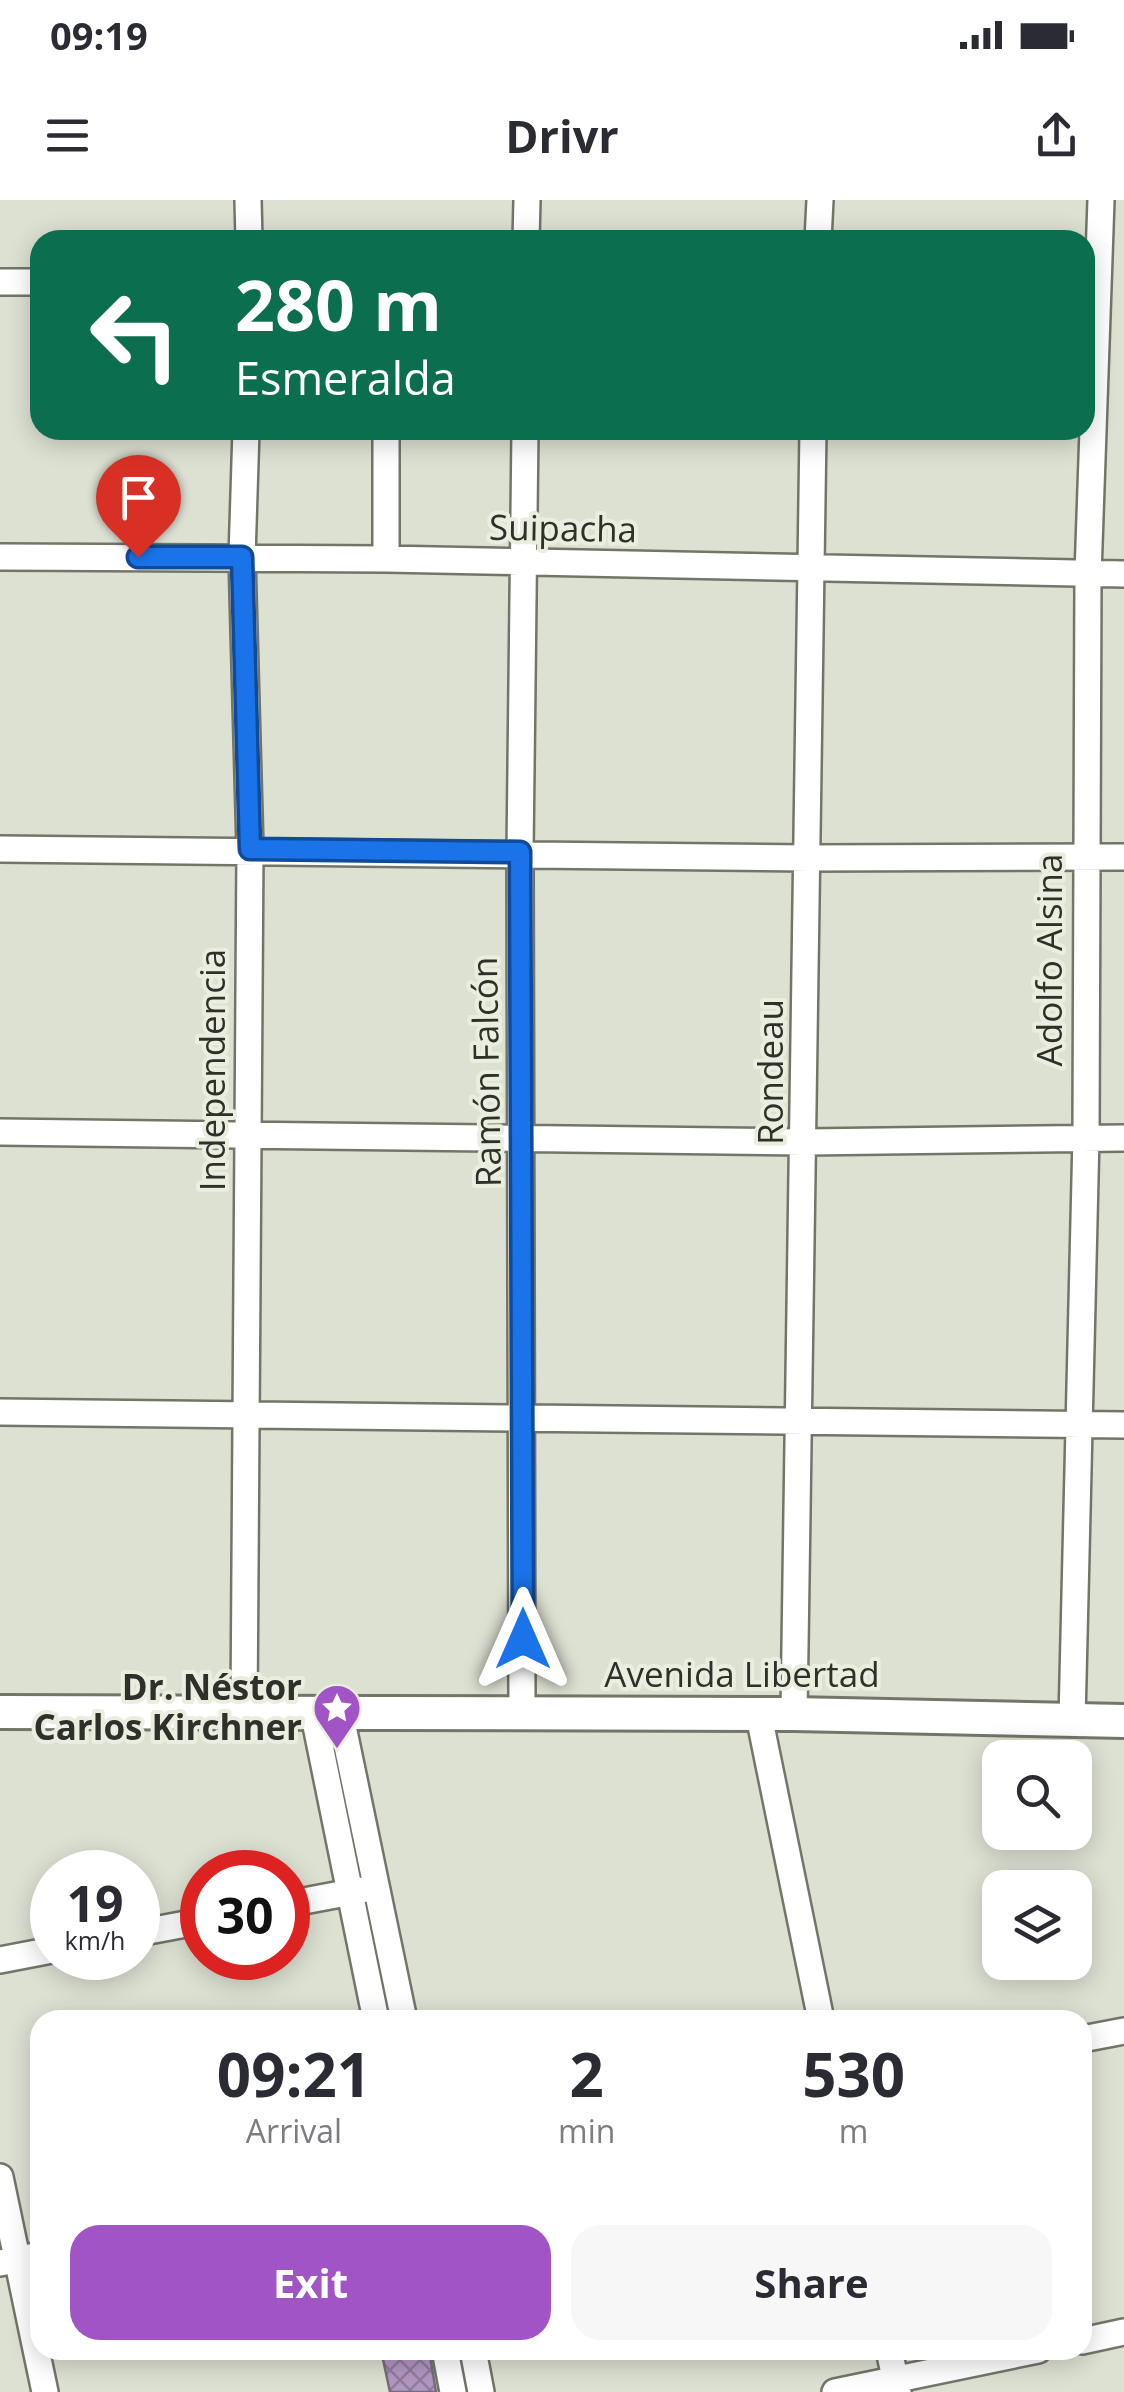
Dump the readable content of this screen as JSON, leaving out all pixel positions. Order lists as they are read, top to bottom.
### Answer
{
  "streets": {
    "main road": ["Avenida Libertad"],
    "street": [
      "Suipacha",
      "Adolfo Alsina",
      "Independencia",
      "Ramón Falcón",
      "Rondeau"
    ]
  },
  "crossings": [
    ["Suipacha", "Adolfo Alsina"],
    ["Suipacha", "Independencia"],
    ["Suipacha", "Ramón Falcón"],
    ["Suipacha", "Rondeau"],
    ["Adolfo Alsina", "Avenida Libertad"],
    ["Independencia", "Avenida Libertad"],
    ["Ramón Falcón", "Avenida Libertad"],
    ["Rondeau", "Avenida Libertad"]
  ],
  "places": {
    "place": ["Dr. Néstor Carlos Kirchner"]
  },
  "page": {
    "status": "09:19",
    "header": "Drivr",
    "turn": ["280 m", "Esmeralda"],
    "speed": "19 km/h",
    "limit": "30",
    "eta": [
      "09:21",
      "Arrival",
      "2",
      "min",
      "530",
      "m"
    ],
    "buttons": ["Exit", "Share"]
  }
}
